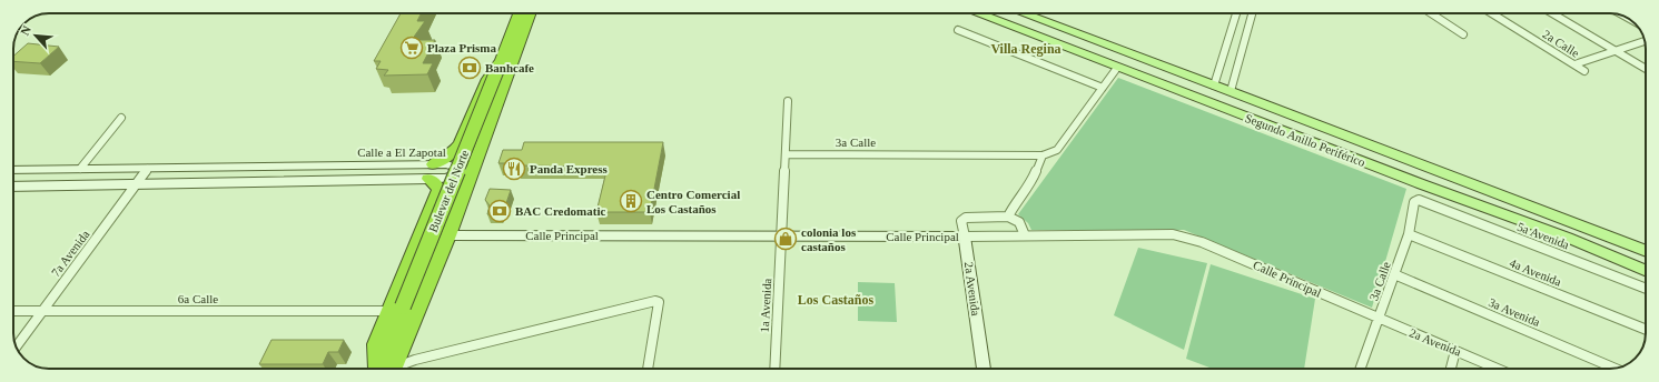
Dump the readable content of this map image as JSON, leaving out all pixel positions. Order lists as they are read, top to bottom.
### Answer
{
  "streets": {
    "highway": ["Bulevar del Norte"],
    "main road": ["Segundo Anillo Periférico"],
    "street": [
      "2a Calle",
      "3a Calle",
      "Calle a El Zapotal",
      "Calle Principal",
      "5a Avenida",
      "7a Avenida",
      "4a Avenida",
      "2a Avenida",
      "6a Calle",
      "1a Avenida",
      "3a Avenida"
    ]
  },
  "crossings": [
    ["3a Calle", "Calle Principal"],
    ["3a Calle", "5a Avenida"],
    ["3a Calle", "4a Avenida"],
    ["3a Calle", "2a Avenida"],
    ["3a Calle", "1a Avenida"],
    ["3a Calle", "3a Avenida"],
    ["Calle a El Zapotal", "7a Avenida"],
    ["Bulevar del Norte", "Calle Principal"],
    ["Bulevar del Norte", "6a Calle"],
    ["Calle Principal", "2a Avenida"],
    ["Calle Principal", "1a Avenida"],
    ["7a Avenida", "6a Calle"]
  ],
  "districts": ["Villa Regina", "Los Castaños"],
  "places": {
    "supermarket": ["Plaza Prisma"],
    "bank": ["Banhcafe", "BAC Credomatic"],
    "restaurant": ["Panda Express"],
    "building": ["Centro Comercial Los Castaños"],
    "shop": ["colonia los castaños"]
  },
  "north": "top left"
}
